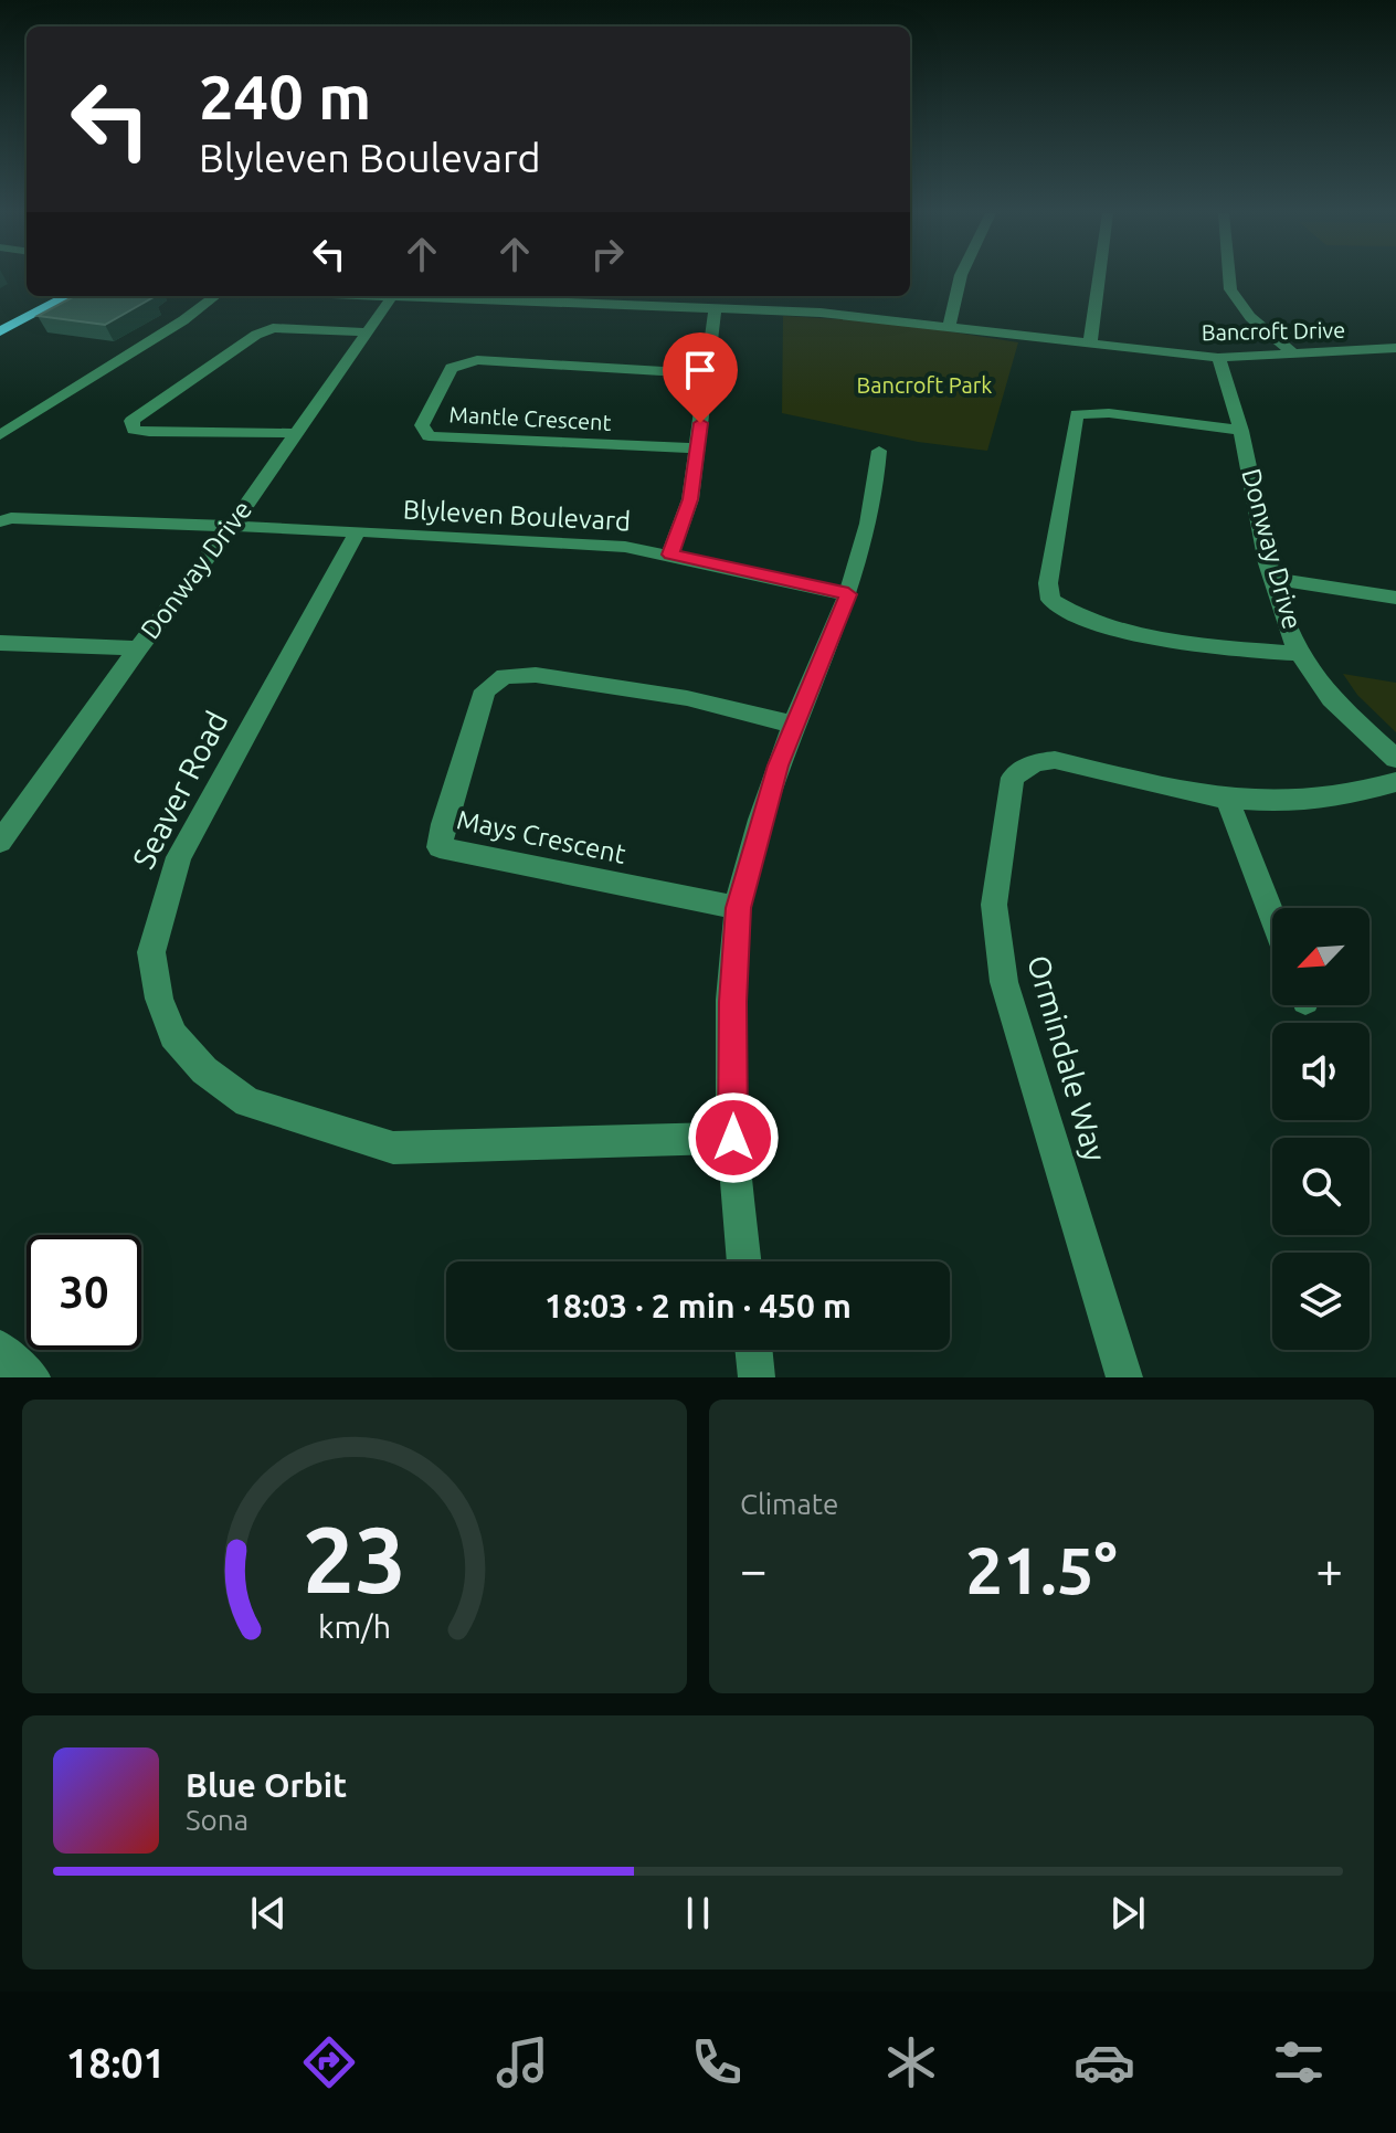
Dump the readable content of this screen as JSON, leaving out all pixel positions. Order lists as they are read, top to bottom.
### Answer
{
  "streets": {
    "street": [
      "Bancroft Drive",
      "Mantle Crescent",
      "Blyleven Boulevard",
      "Donway Drive",
      "Seaver Road",
      "Mays Crescent",
      "Ormindale Way"
    ]
  },
  "crossings": [
    ["Bancroft Drive", "Donway Drive"],
    ["Blyleven Boulevard", "Donway Drive"],
    ["Blyleven Boulevard", "Seaver Road"]
  ],
  "parks": ["Bancroft Park"],
  "north": "bottom left",
  "page": {
    "turn": ["240 m", "Blyleven Boulevard"],
    "limit": "30",
    "trip": "18:03 · 2 min · 450 m",
    "tile": "Climate",
    "heat": ["−", "21.5°", "+"],
    "song": ["Blue Orbit", "Sona"],
    "tabs": "18:01",
    "gauge": ["23", "km/h"]
  }
}
